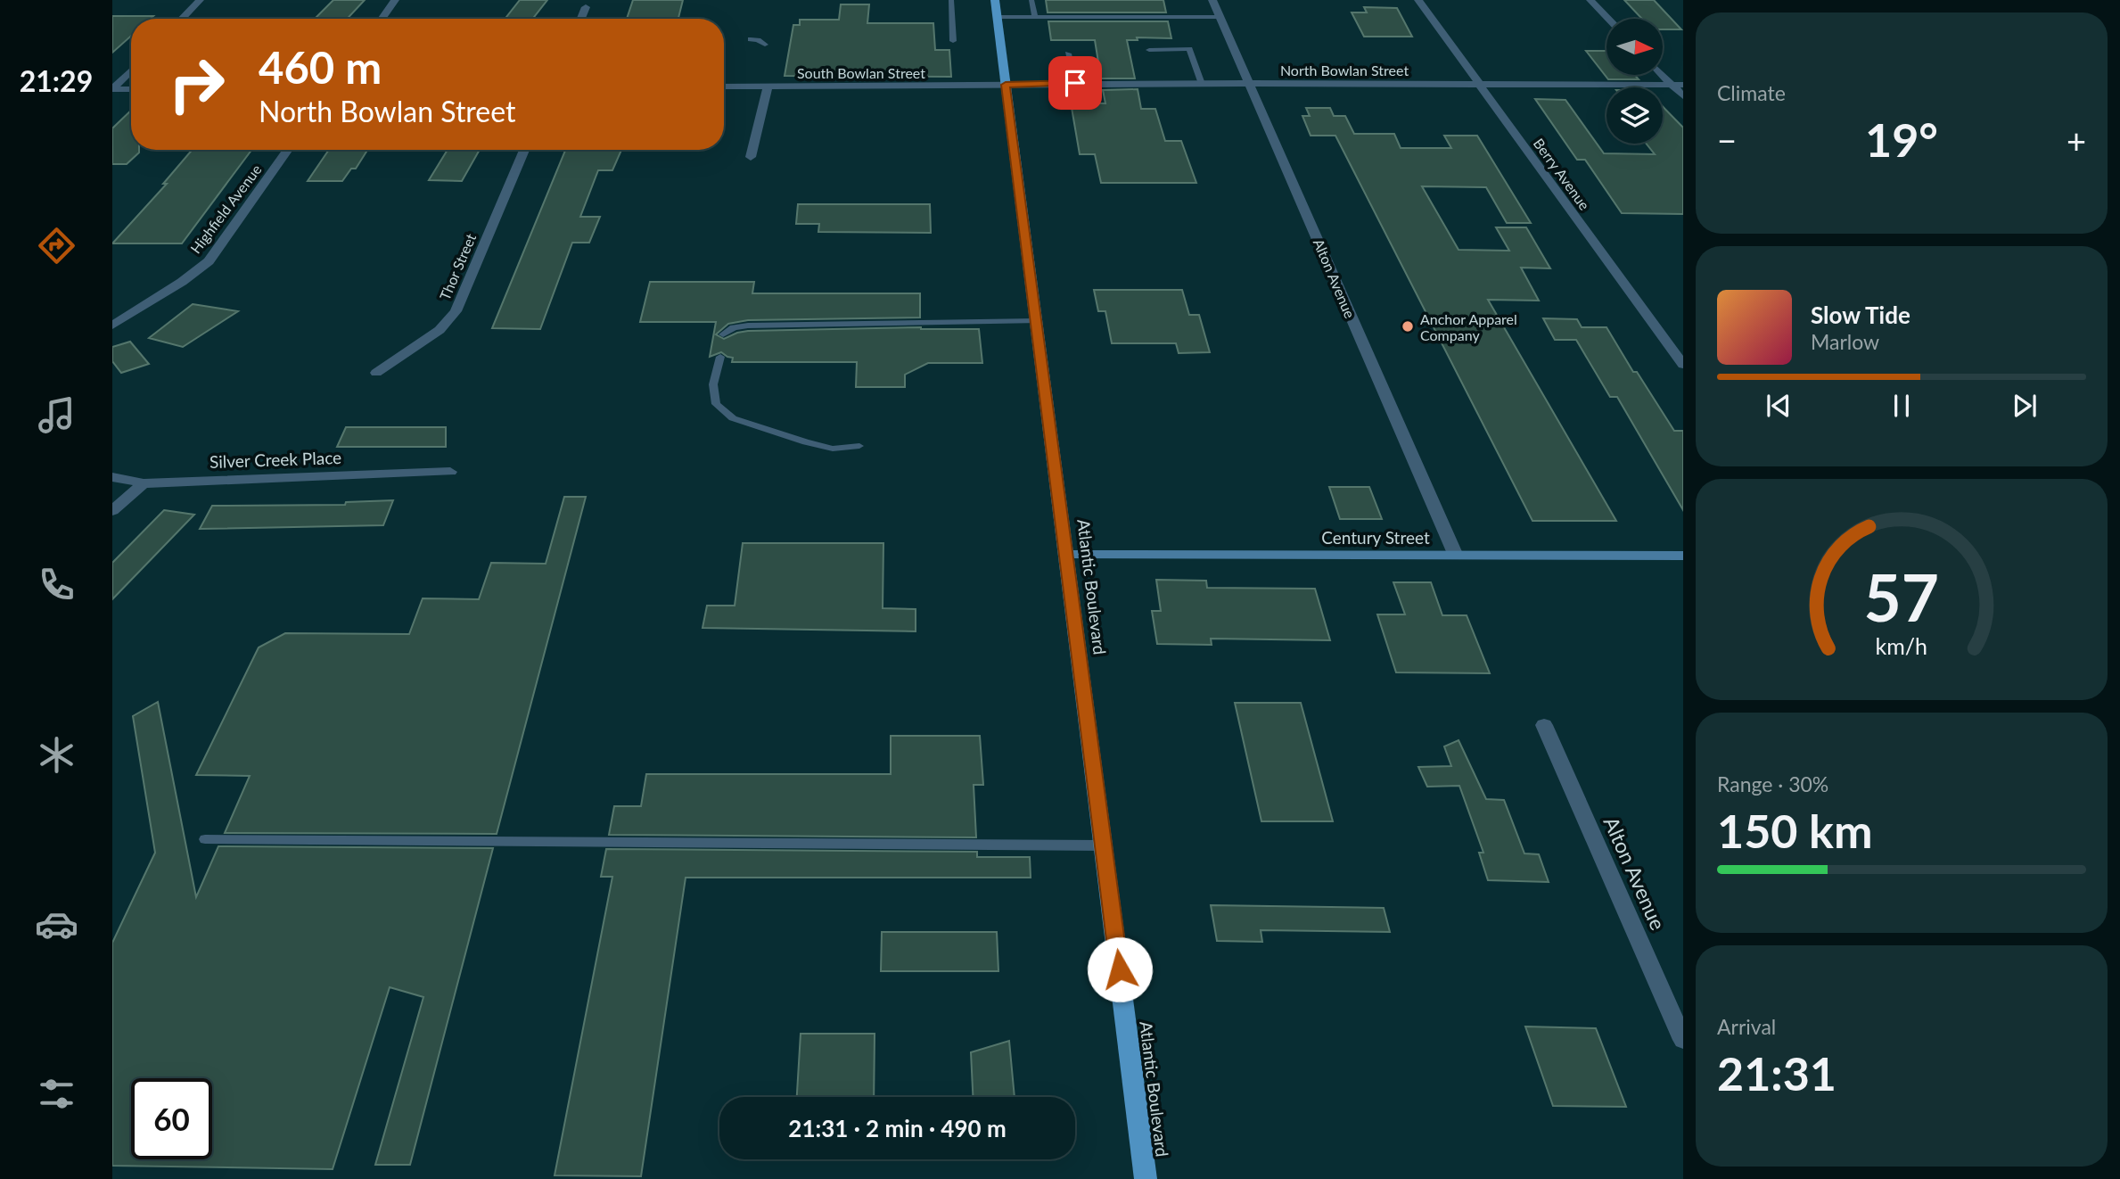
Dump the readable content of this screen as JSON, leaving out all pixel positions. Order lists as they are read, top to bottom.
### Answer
{
  "streets": {
    "main road": ["Atlantic Boulevard"],
    "street": [
      "North Bowlan Street",
      "South Bowlan Street",
      "Berry Avenue",
      "Highfield Avenue",
      "Thor Street",
      "Alton Avenue",
      "Silver Creek Place",
      "Century Street"
    ]
  },
  "crossings": [
    ["North Bowlan Street", "South Bowlan Street"],
    ["North Bowlan Street", "Berry Avenue"],
    ["North Bowlan Street", "Alton Avenue"],
    ["North Bowlan Street", "Atlantic Boulevard"],
    ["South Bowlan Street", "Atlantic Boulevard"],
    ["Alton Avenue", "Century Street"],
    ["Century Street", "Atlantic Boulevard"]
  ],
  "places": ["Anchor Apparel Company"],
  "north": "right",
  "page": {
    "tabs": "21:29",
    "tile": [
      "Climate",
      ["Range · 30%", "150 km"],
      ["Arrival", "21:31"]
    ],
    "turn": ["460 m", "North Bowlan Street"],
    "heat": ["−", "19°", "+"],
    "song": ["Slow Tide", "Marlow"],
    "limit": "60",
    "trip": "21:31 · 2 min · 490 m",
    "gauge": ["57", "km/h"]
  }
}
